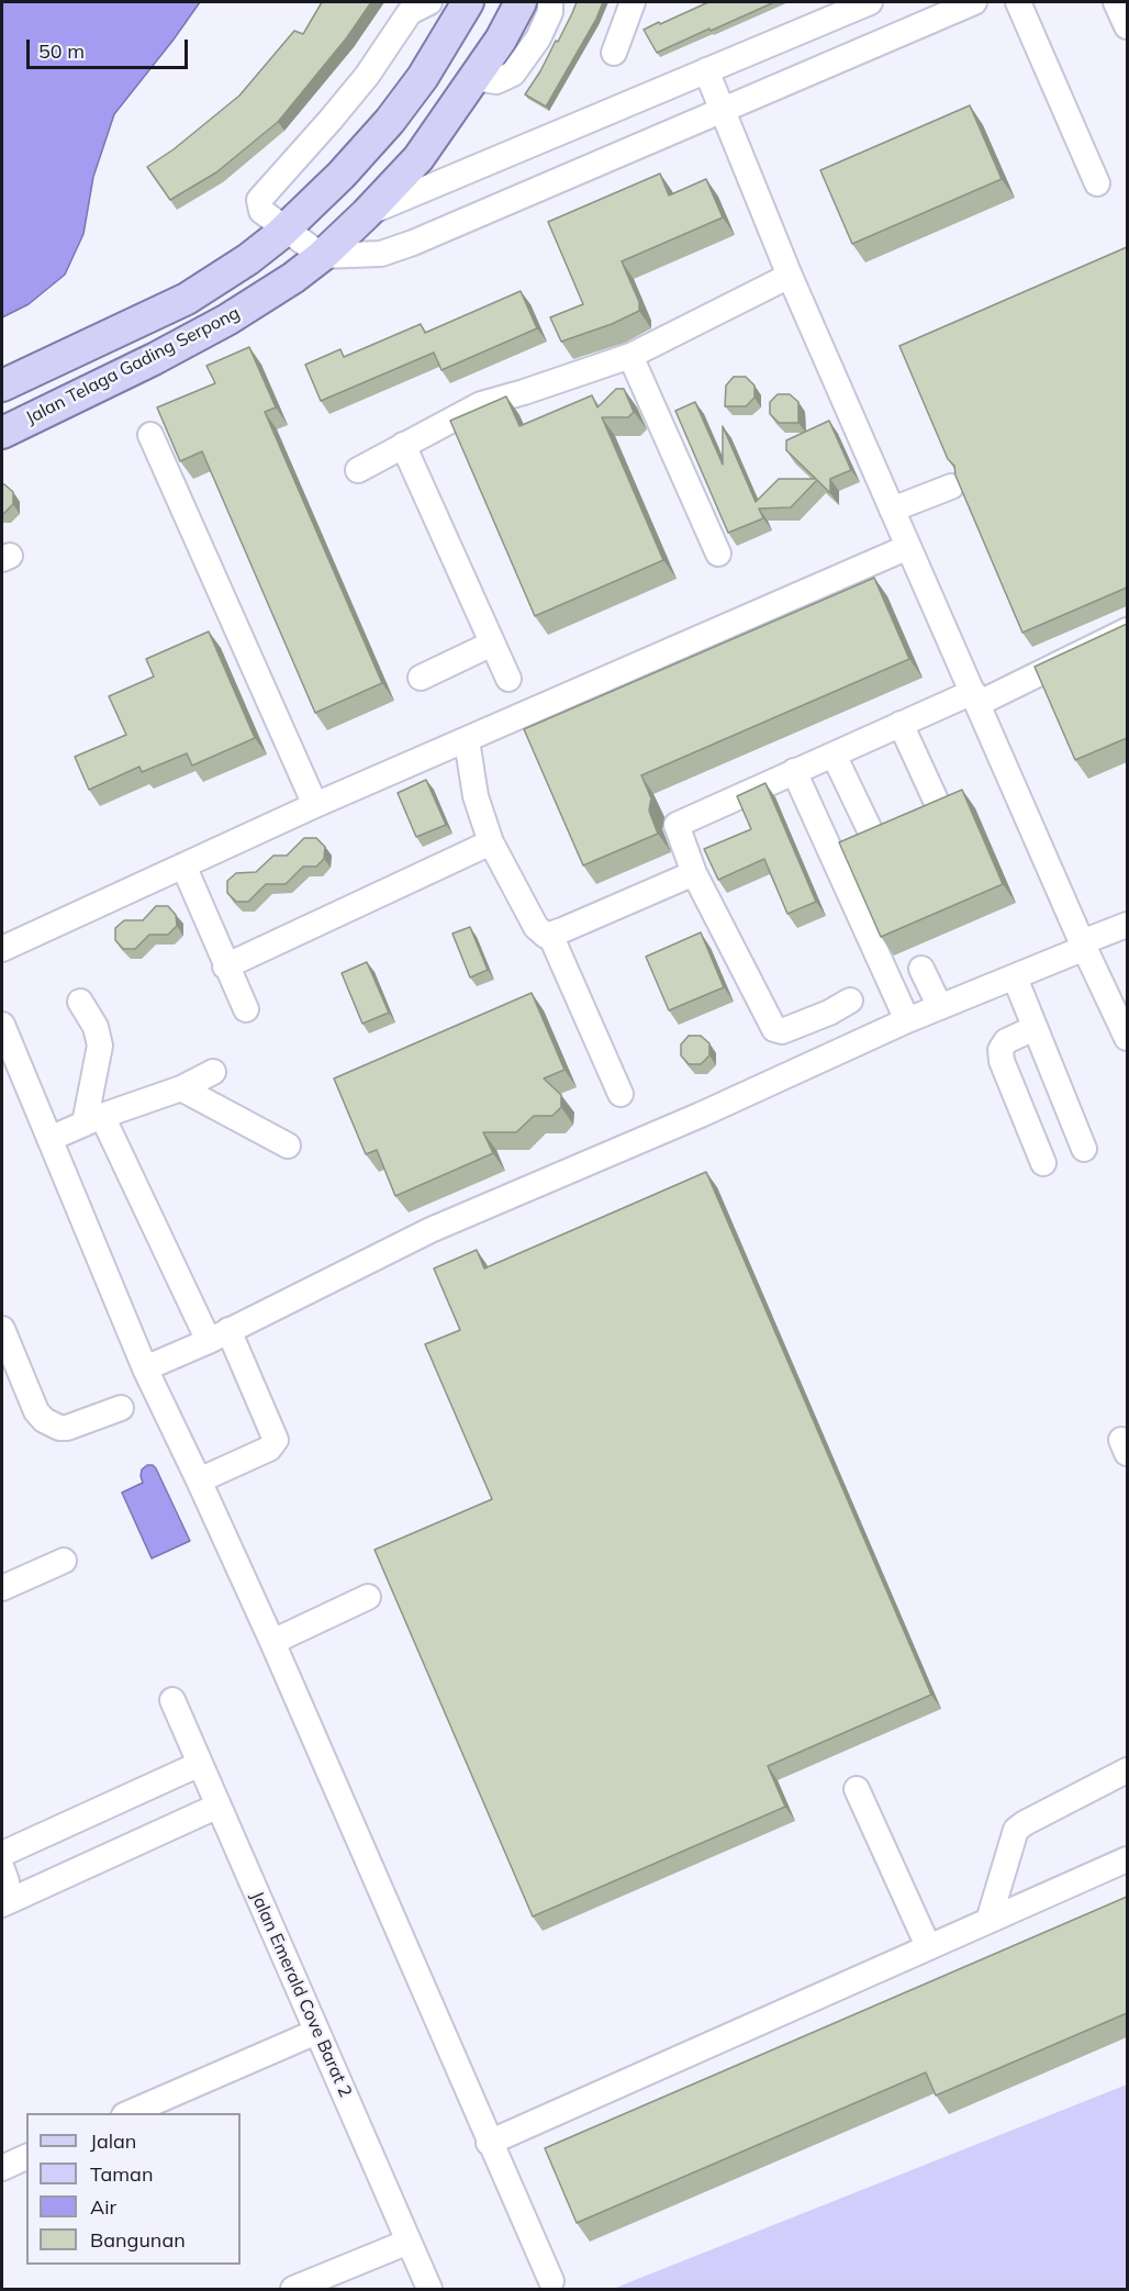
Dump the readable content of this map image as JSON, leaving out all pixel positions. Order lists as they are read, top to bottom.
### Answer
{
  "streets": {
    "main road": ["Jalan Telaga Gading Serpong"],
    "street": ["Jalan Emerald Cove Barat 2"]
  },
  "legend": [
    "Jalan",
    "Taman",
    "Air",
    "Bangunan"
  ],
  "scale_bar": "50 m"
}
